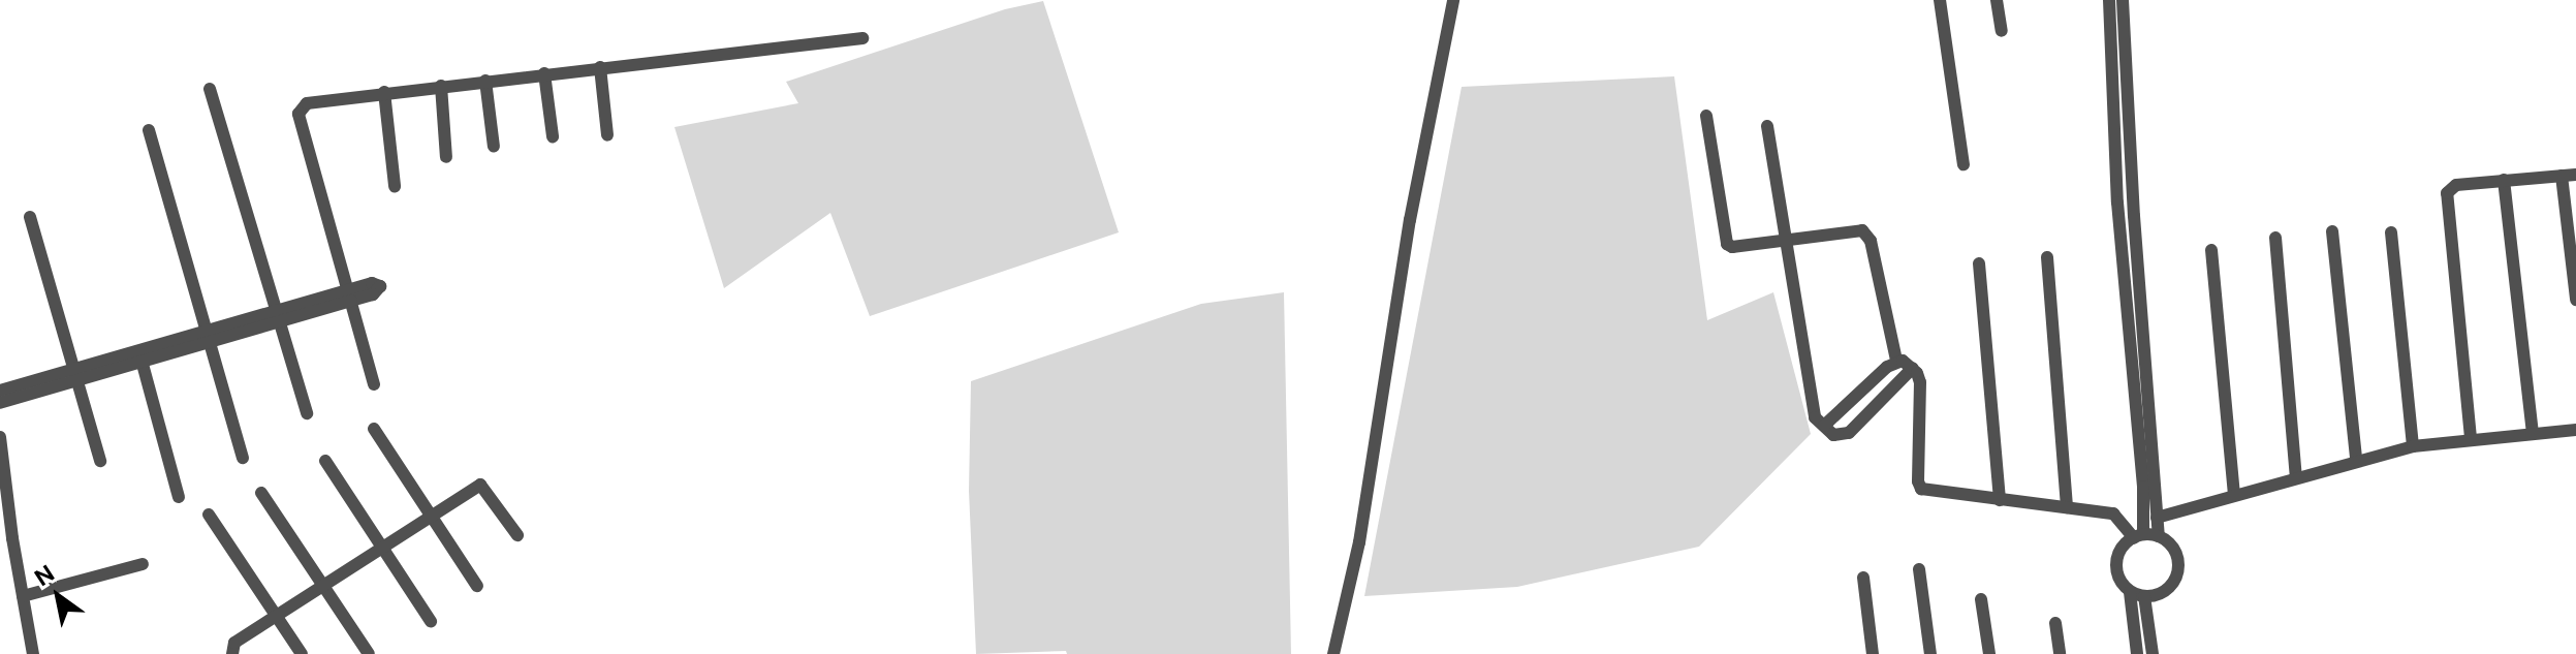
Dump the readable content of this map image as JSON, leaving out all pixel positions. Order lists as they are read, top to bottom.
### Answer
{
  "north": "top left"
}
